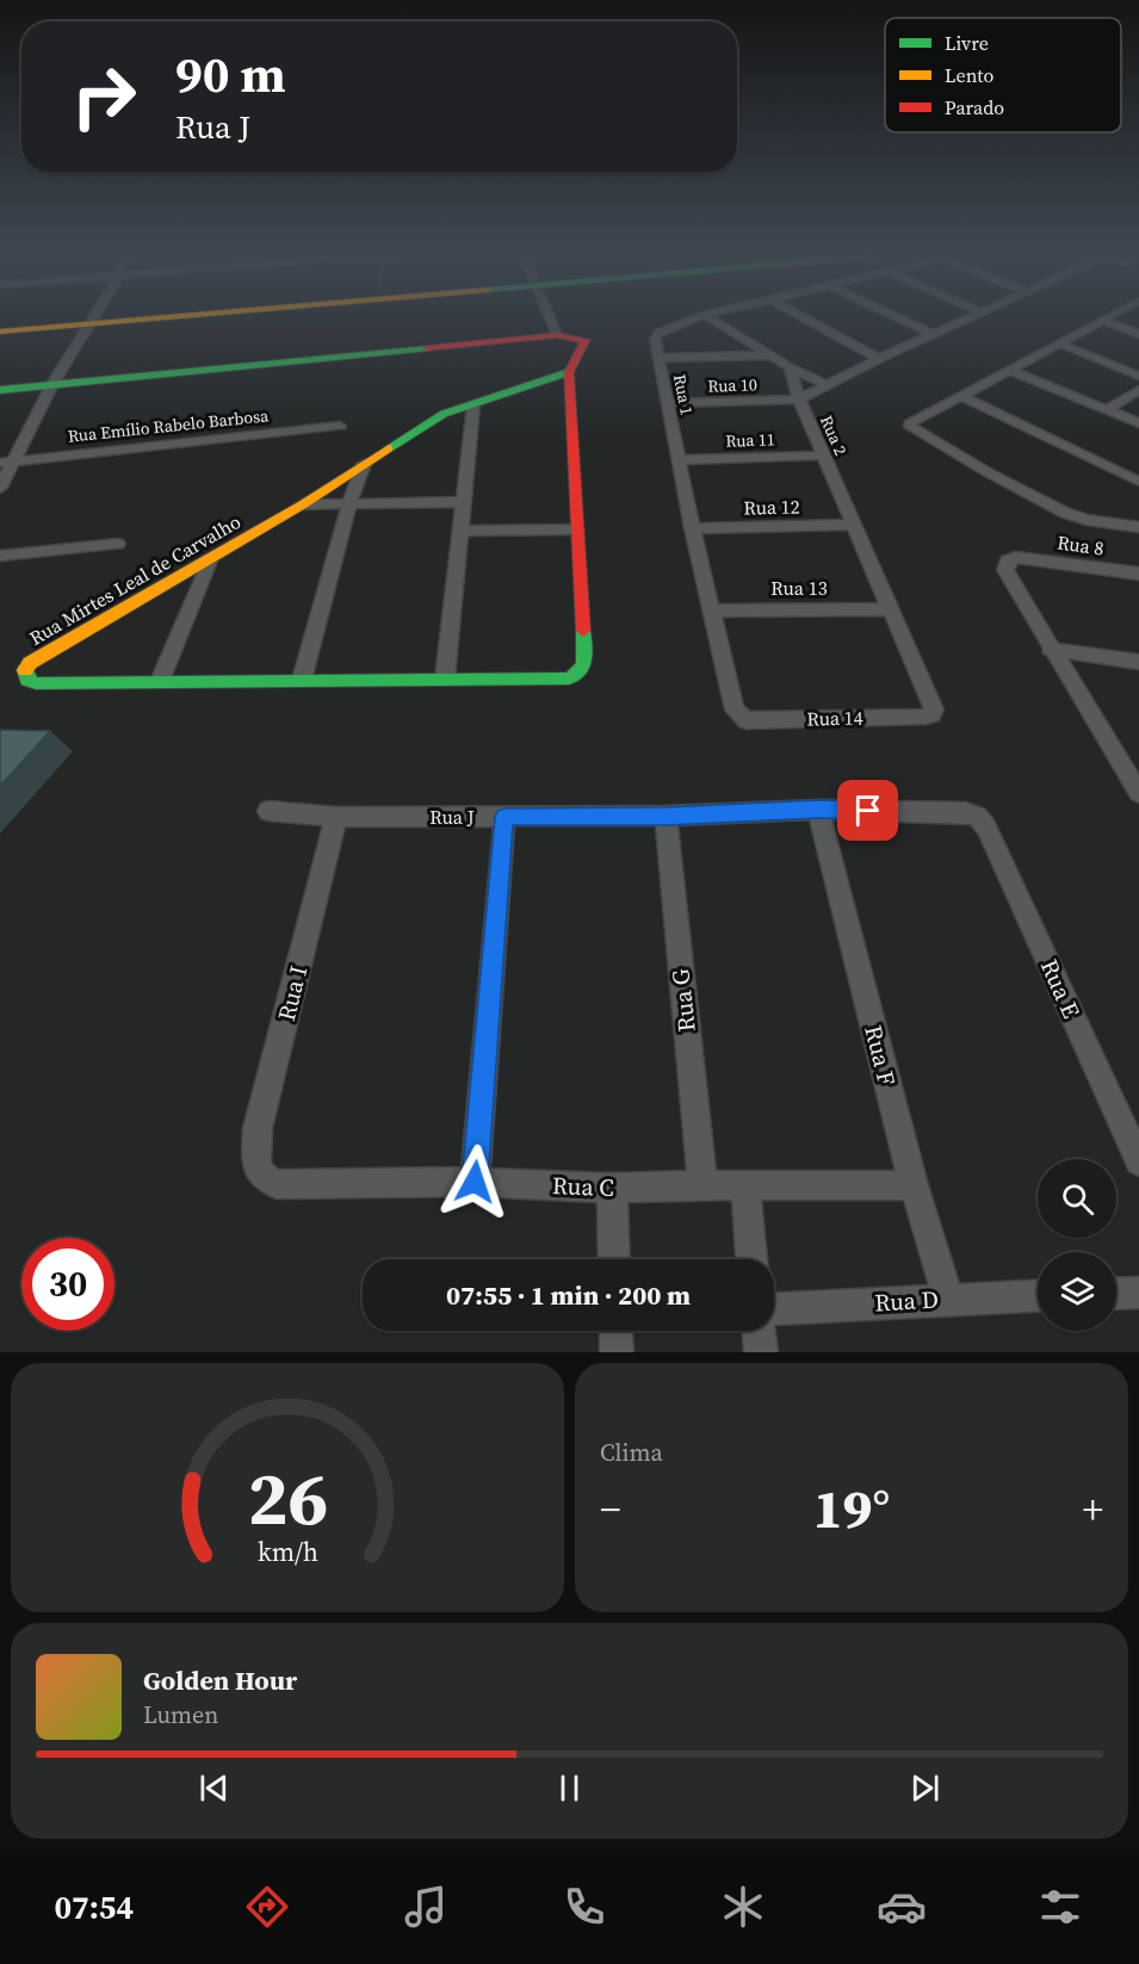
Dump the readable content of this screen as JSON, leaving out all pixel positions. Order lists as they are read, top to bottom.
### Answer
{
  "streets": {
    "street": [
      "Rua 10",
      "Rua 1",
      "Rua Emílio Rabelo Barbosa",
      "Rua 2",
      "Rua 11",
      "Rua 12",
      "Rua 8",
      "Rua Mirtes Leal de Carvalho",
      "Rua 13",
      "Rua 14",
      "Rua J",
      "Rua E",
      "Rua I",
      "Rua G",
      "Rua F",
      "Rua C",
      "Rua D"
    ]
  },
  "crossings": [
    ["Rua 10", "Rua 1"],
    ["Rua 10", "Rua 2"],
    ["Rua 1", "Rua 11"],
    ["Rua 1", "Rua 12"],
    ["Rua 1", "Rua 13"],
    ["Rua 1", "Rua 14"],
    ["Rua 2", "Rua 11"],
    ["Rua 2", "Rua 12"],
    ["Rua 2", "Rua 13"],
    ["Rua 2", "Rua 14"],
    ["Rua J", "Rua E"],
    ["Rua J", "Rua I"],
    ["Rua J", "Rua G"],
    ["Rua J", "Rua F"],
    ["Rua I", "Rua C"],
    ["Rua G", "Rua C"],
    ["Rua F", "Rua C"],
    ["Rua F", "Rua D"]
  ],
  "legend": ["Livre", "Lento", "Parado"],
  "page": {
    "turn": ["90 m", "Rua J"],
    "limit": "30",
    "trip": "07:55 · 1 min · 200 m",
    "tile": "Clima",
    "heat": ["−", "19°", "+"],
    "song": ["Golden Hour", "Lumen"],
    "tabs": "07:54",
    "gauge": ["26", "km/h"]
  }
}
